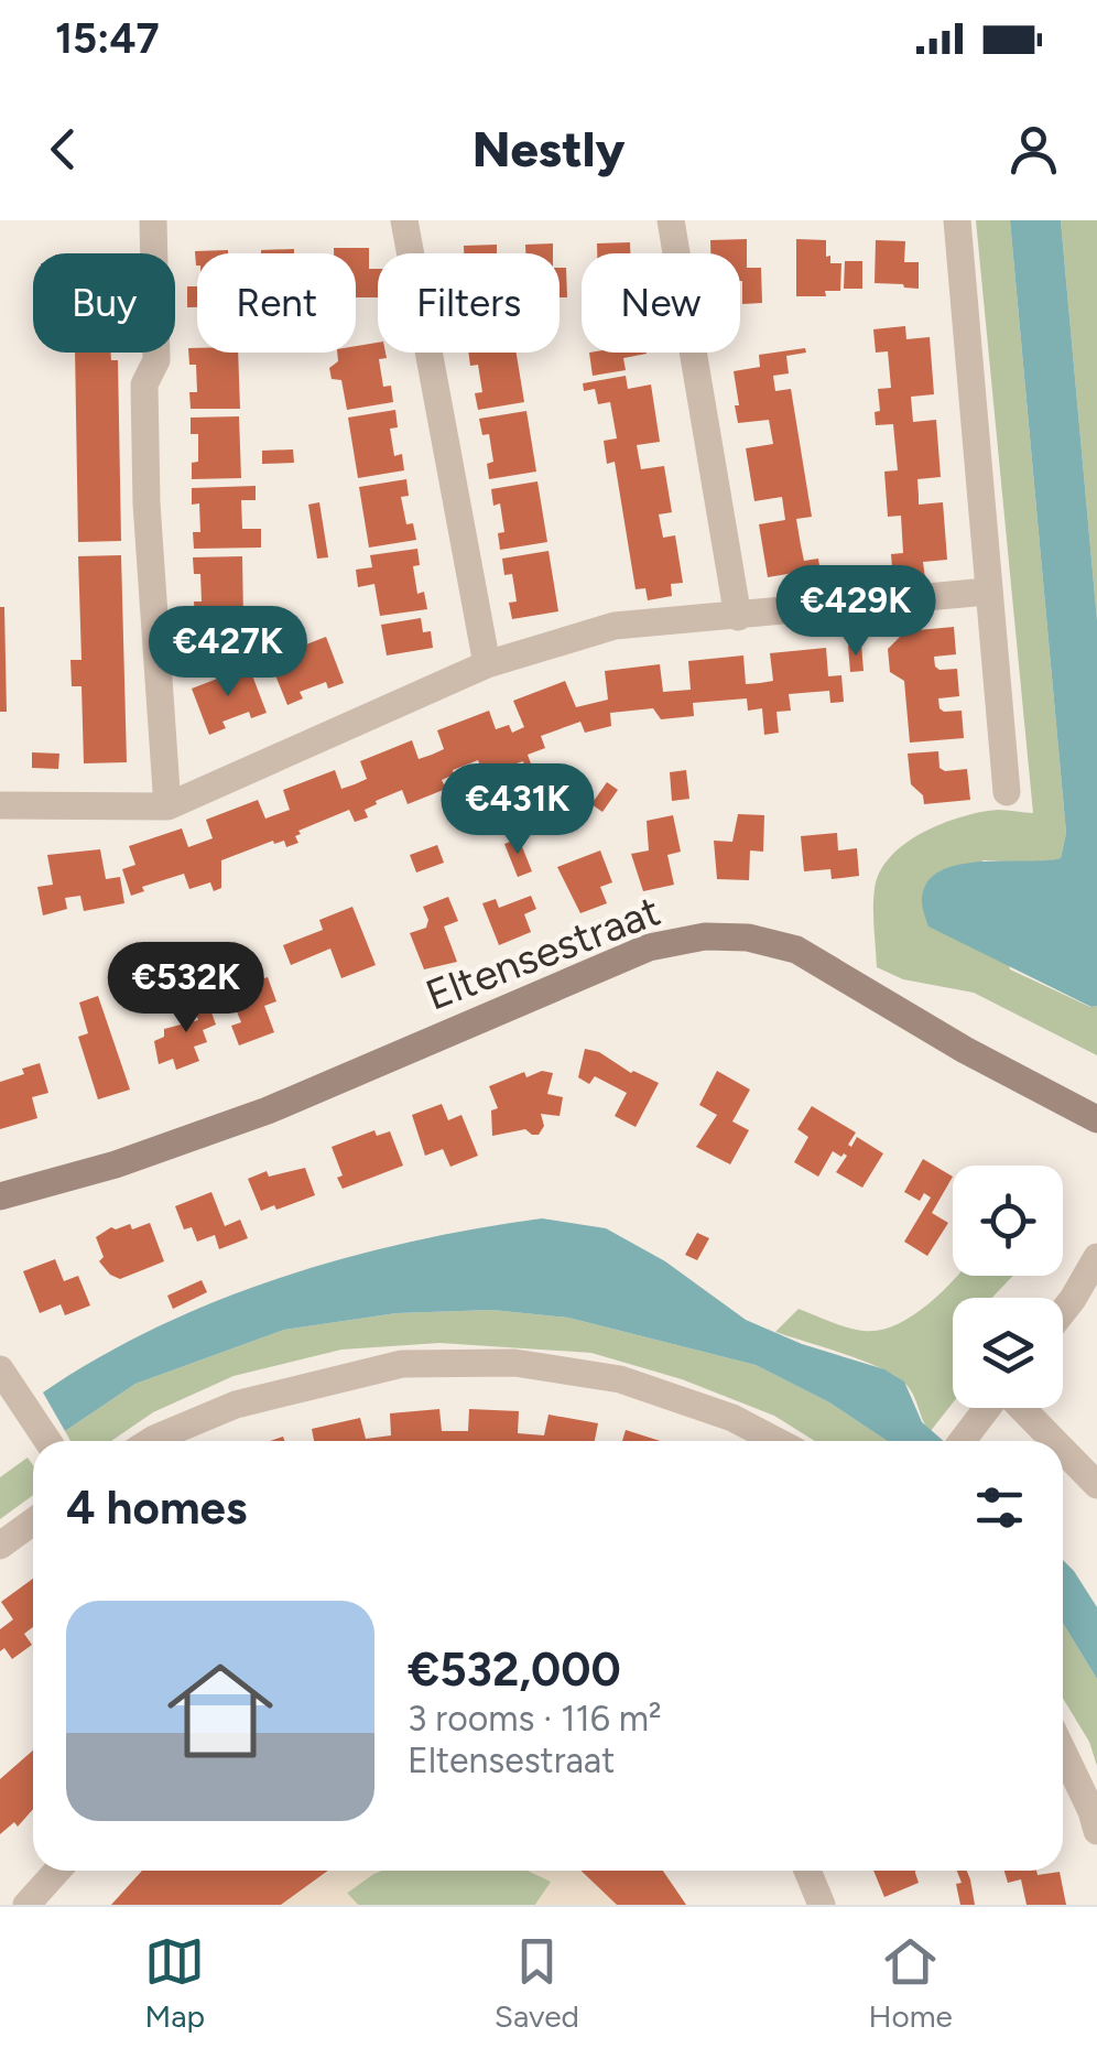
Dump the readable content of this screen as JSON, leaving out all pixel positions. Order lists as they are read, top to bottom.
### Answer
{
  "streets": {
    "street": ["Eltensestraat"]
  },
  "page": {
    "status": "15:47",
    "header": "Nestly",
    "chip": [
      "Buy",
      "Rent",
      "Filters",
      "New"
    ],
    "price": [
      "€429K",
      "€427K",
      "€431K",
      "€532K"
    ],
    "heading": "4 homes",
    "list": [
      {
        "name": "€532,000",
        "note": "3 rooms · 116 m² · Eltensestraat"
      }
    ],
    "tabs": ["Map", "Saved", "Home"]
  }
}
